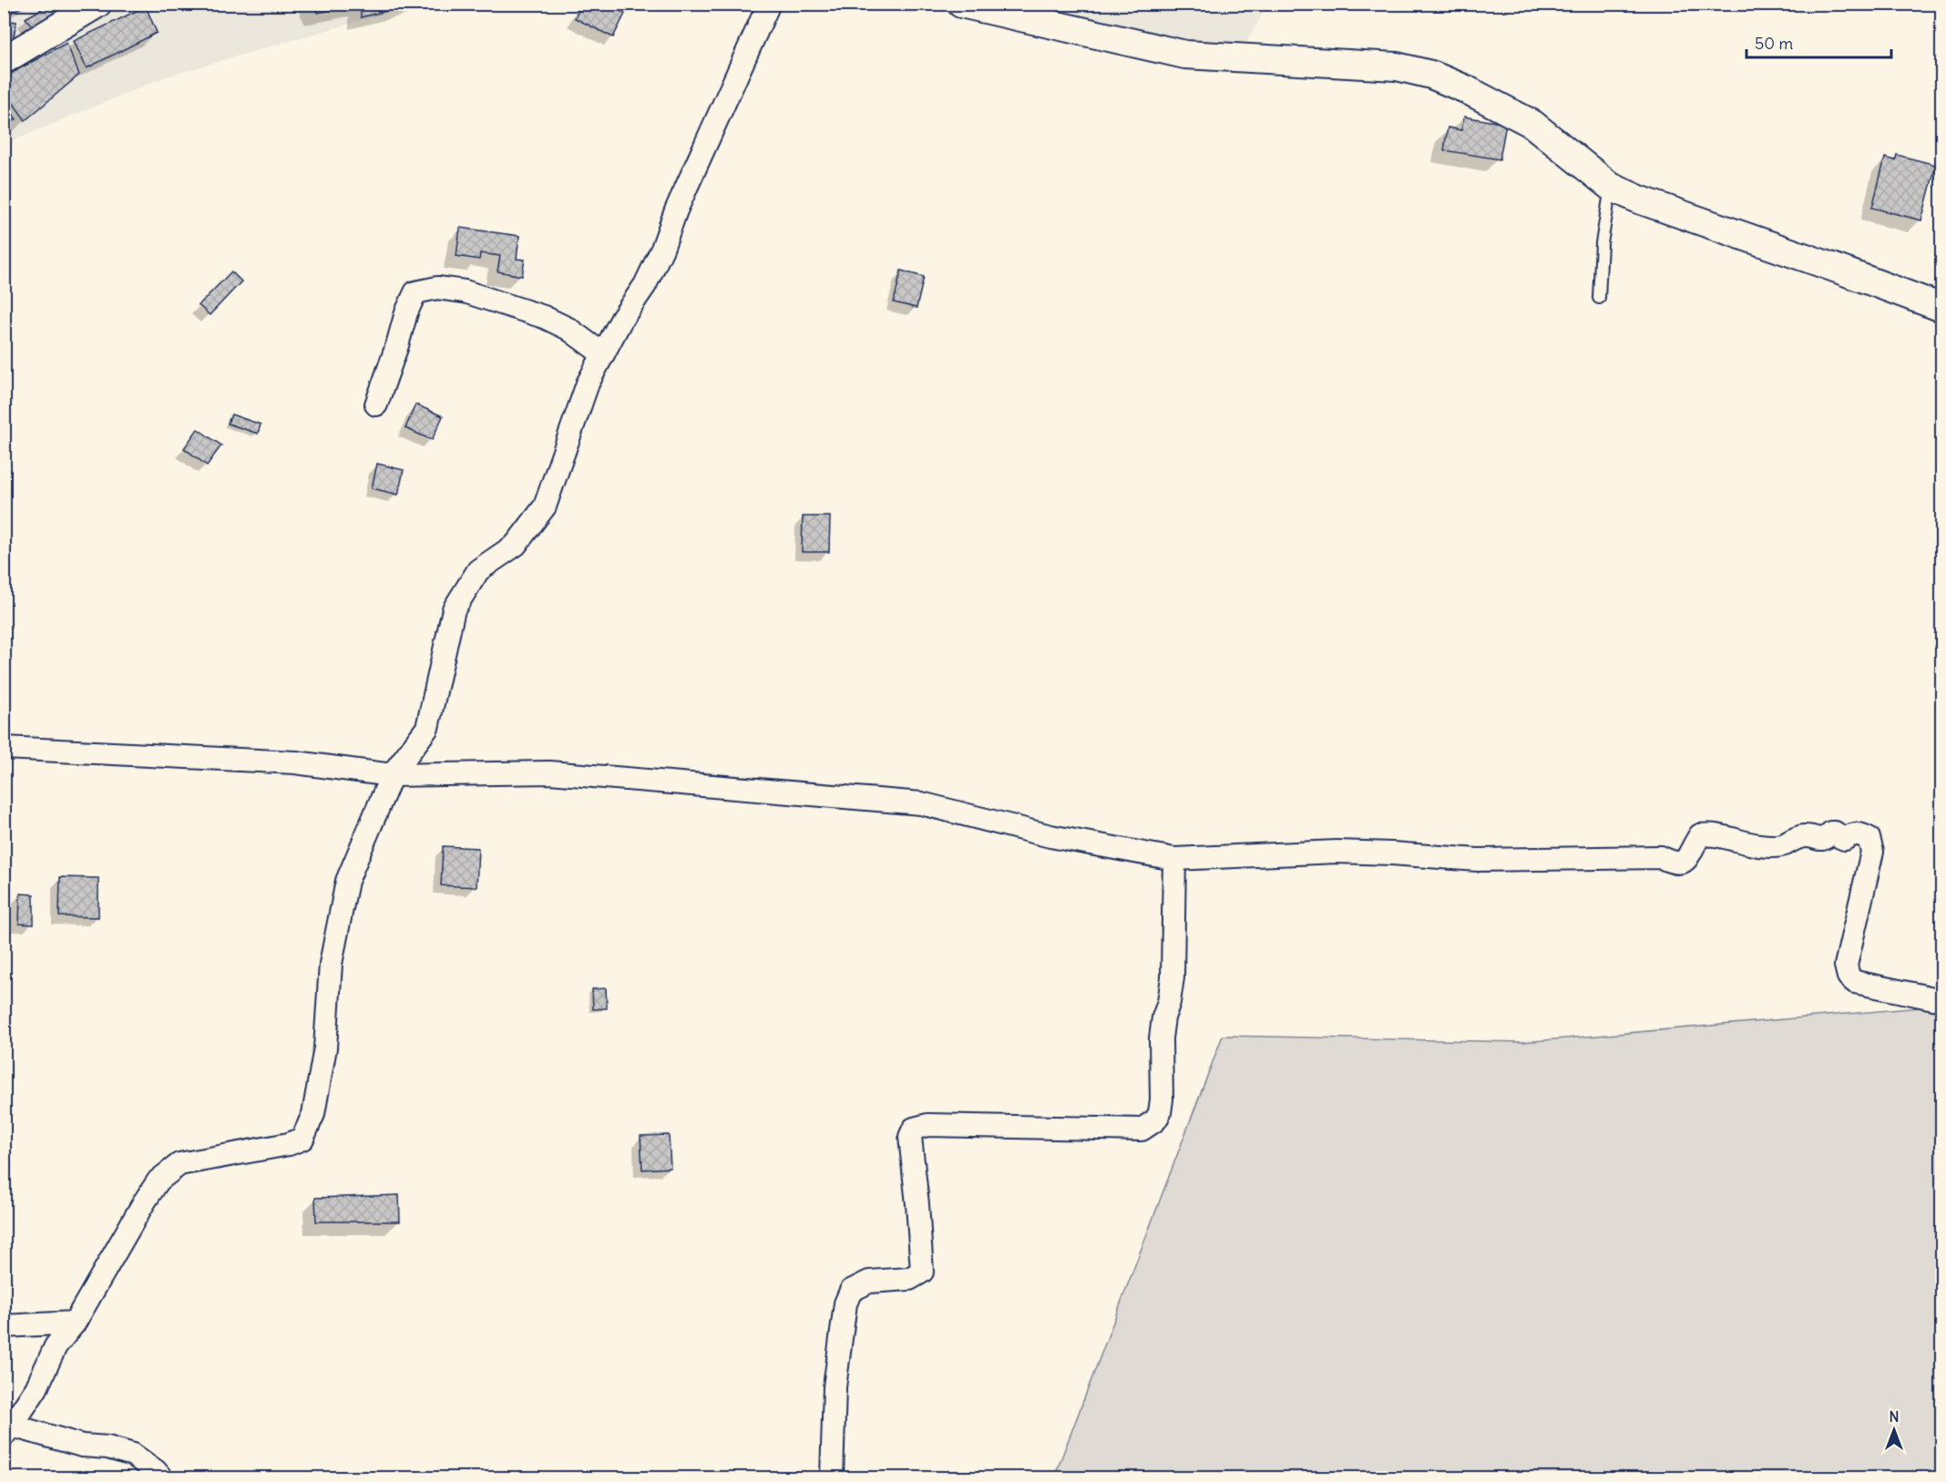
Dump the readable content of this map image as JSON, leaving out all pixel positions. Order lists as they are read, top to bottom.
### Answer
{
  "scale_bar": "50 m",
  "north": "top"
}
